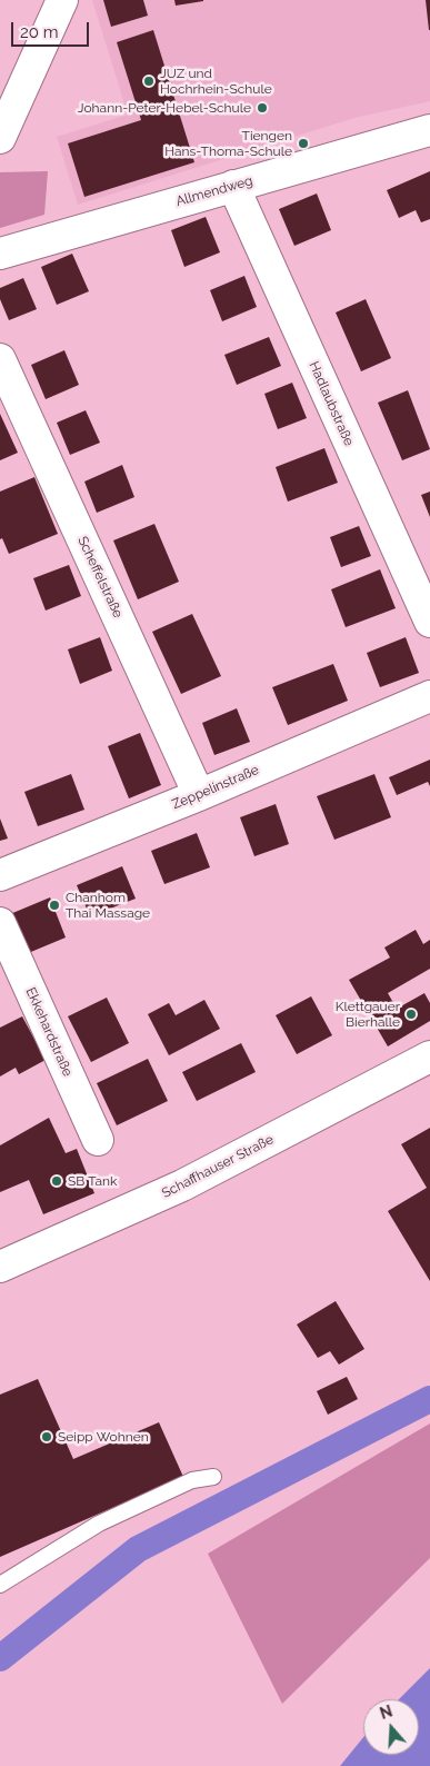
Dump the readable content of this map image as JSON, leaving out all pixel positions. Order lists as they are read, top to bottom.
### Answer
{
  "streets": {
    "street": [
      "Allmendweg",
      "Hadlaubstraße",
      "Scheffelstraße",
      "Zeppelinstraße",
      "Ekkehardstraße",
      "Schaffhauser Straße"
    ]
  },
  "crossings": [
    ["Allmendweg", "Hadlaubstraße"],
    ["Scheffelstraße", "Zeppelinstraße"]
  ],
  "places": [
    "JUZ und Hochrhein-Schule",
    "Johann-Peter-Hebel-Schule",
    "Tiengen Hans-Thoma-Schule",
    "Chanhom Thai Massage",
    "Klettgauer Bierhalle",
    "SB Tank",
    "Seipp Wohnen"
  ],
  "scale_bar": "20 m",
  "north": "top"
}
